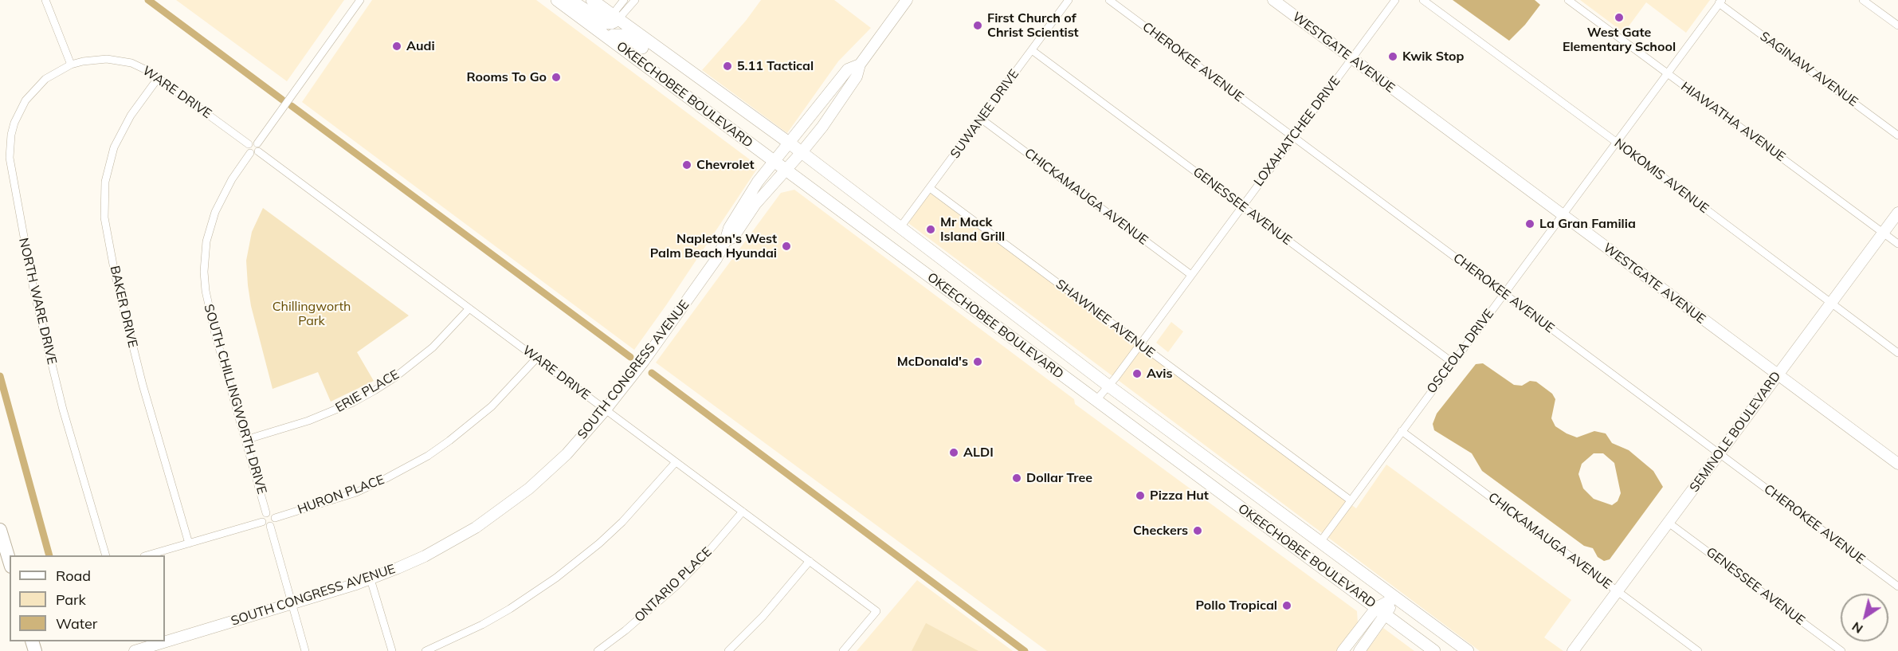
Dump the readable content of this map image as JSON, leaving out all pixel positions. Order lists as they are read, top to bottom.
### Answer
{
  "streets": {
    "main road": ["OKEECHOBEE BOULEVARD"],
    "street": [
      "WESTGATE AVENUE",
      "CHEROKEE AVENUE",
      "SAGINAW AVENUE",
      "WARE DRIVE",
      "SUWANEE DRIVE",
      "HIAWATHA AVENUE",
      "LOXAHATCHEE DRIVE",
      "NOKOMIS AVENUE",
      "CHICKAMAUGA AVENUE",
      "GENESSEE AVENUE",
      "NORTH WARE DRIVE",
      "BAKER DRIVE",
      "SHAWNEE AVENUE",
      "OSCEOLA DRIVE",
      "SOUTH CONGRESS AVENUE",
      "ERIE PLACE",
      "SOUTH CHILLINGWORTH DRIVE",
      "SEMINOLE BOULEVARD",
      "HURON PLACE",
      "ONTARIO PLACE"
    ]
  },
  "crossings": [
    ["WESTGATE AVENUE", "LOXAHATCHEE DRIVE"],
    ["WESTGATE AVENUE", "OSCEOLA DRIVE"],
    ["WESTGATE AVENUE", "SEMINOLE BOULEVARD"],
    ["CHEROKEE AVENUE", "LOXAHATCHEE DRIVE"],
    ["CHEROKEE AVENUE", "OSCEOLA DRIVE"],
    ["CHEROKEE AVENUE", "SEMINOLE BOULEVARD"],
    ["SAGINAW AVENUE", "OSCEOLA DRIVE"],
    ["WARE DRIVE", "NORTH WARE DRIVE"],
    ["WARE DRIVE", "BAKER DRIVE"],
    ["WARE DRIVE", "SOUTH CONGRESS AVENUE"],
    ["WARE DRIVE", "ERIE PLACE"],
    ["WARE DRIVE", "SOUTH CHILLINGWORTH DRIVE"],
    ["WARE DRIVE", "HURON PLACE"],
    ["WARE DRIVE", "ONTARIO PLACE"],
    ["OKEECHOBEE BOULEVARD", "SUWANEE DRIVE"],
    ["OKEECHOBEE BOULEVARD", "LOXAHATCHEE DRIVE"],
    ["OKEECHOBEE BOULEVARD", "OSCEOLA DRIVE"],
    ["OKEECHOBEE BOULEVARD", "SOUTH CONGRESS AVENUE"],
    ["SUWANEE DRIVE", "CHICKAMAUGA AVENUE"],
    ["SUWANEE DRIVE", "GENESSEE AVENUE"],
    ["SUWANEE DRIVE", "SHAWNEE AVENUE"],
    ["HIAWATHA AVENUE", "OSCEOLA DRIVE"],
    ["HIAWATHA AVENUE", "SEMINOLE BOULEVARD"],
    ["LOXAHATCHEE DRIVE", "CHICKAMAUGA AVENUE"],
    ["LOXAHATCHEE DRIVE", "GENESSEE AVENUE"],
    ["LOXAHATCHEE DRIVE", "SHAWNEE AVENUE"],
    ["NOKOMIS AVENUE", "OSCEOLA DRIVE"],
    ["NOKOMIS AVENUE", "SEMINOLE BOULEVARD"],
    ["CHICKAMAUGA AVENUE", "OSCEOLA DRIVE"],
    ["CHICKAMAUGA AVENUE", "SEMINOLE BOULEVARD"],
    ["GENESSEE AVENUE", "OSCEOLA DRIVE"],
    ["GENESSEE AVENUE", "SEMINOLE BOULEVARD"],
    ["SHAWNEE AVENUE", "OSCEOLA DRIVE"],
    ["ERIE PLACE", "SOUTH CHILLINGWORTH DRIVE"],
    ["SOUTH CHILLINGWORTH DRIVE", "HURON PLACE"]
  ],
  "parks": ["Chillingworth Park"],
  "places": [
    "West Gate Elementary School",
    "First Church of Christ Scientist",
    "Audi",
    "Kwik Stop",
    "5.11 Tactical",
    "Rooms To Go",
    "Chevrolet",
    "La Gran Familia",
    "Mr Mack Island Grill",
    "Napleton's West Palm Beach Hyundai",
    "McDonald's",
    "Avis",
    "ALDI",
    "Dollar Tree",
    "Pizza Hut",
    "Checkers",
    "Pollo Tropical"
  ],
  "legend": ["Road", "Park", "Water"],
  "north": "bottom left"
}
